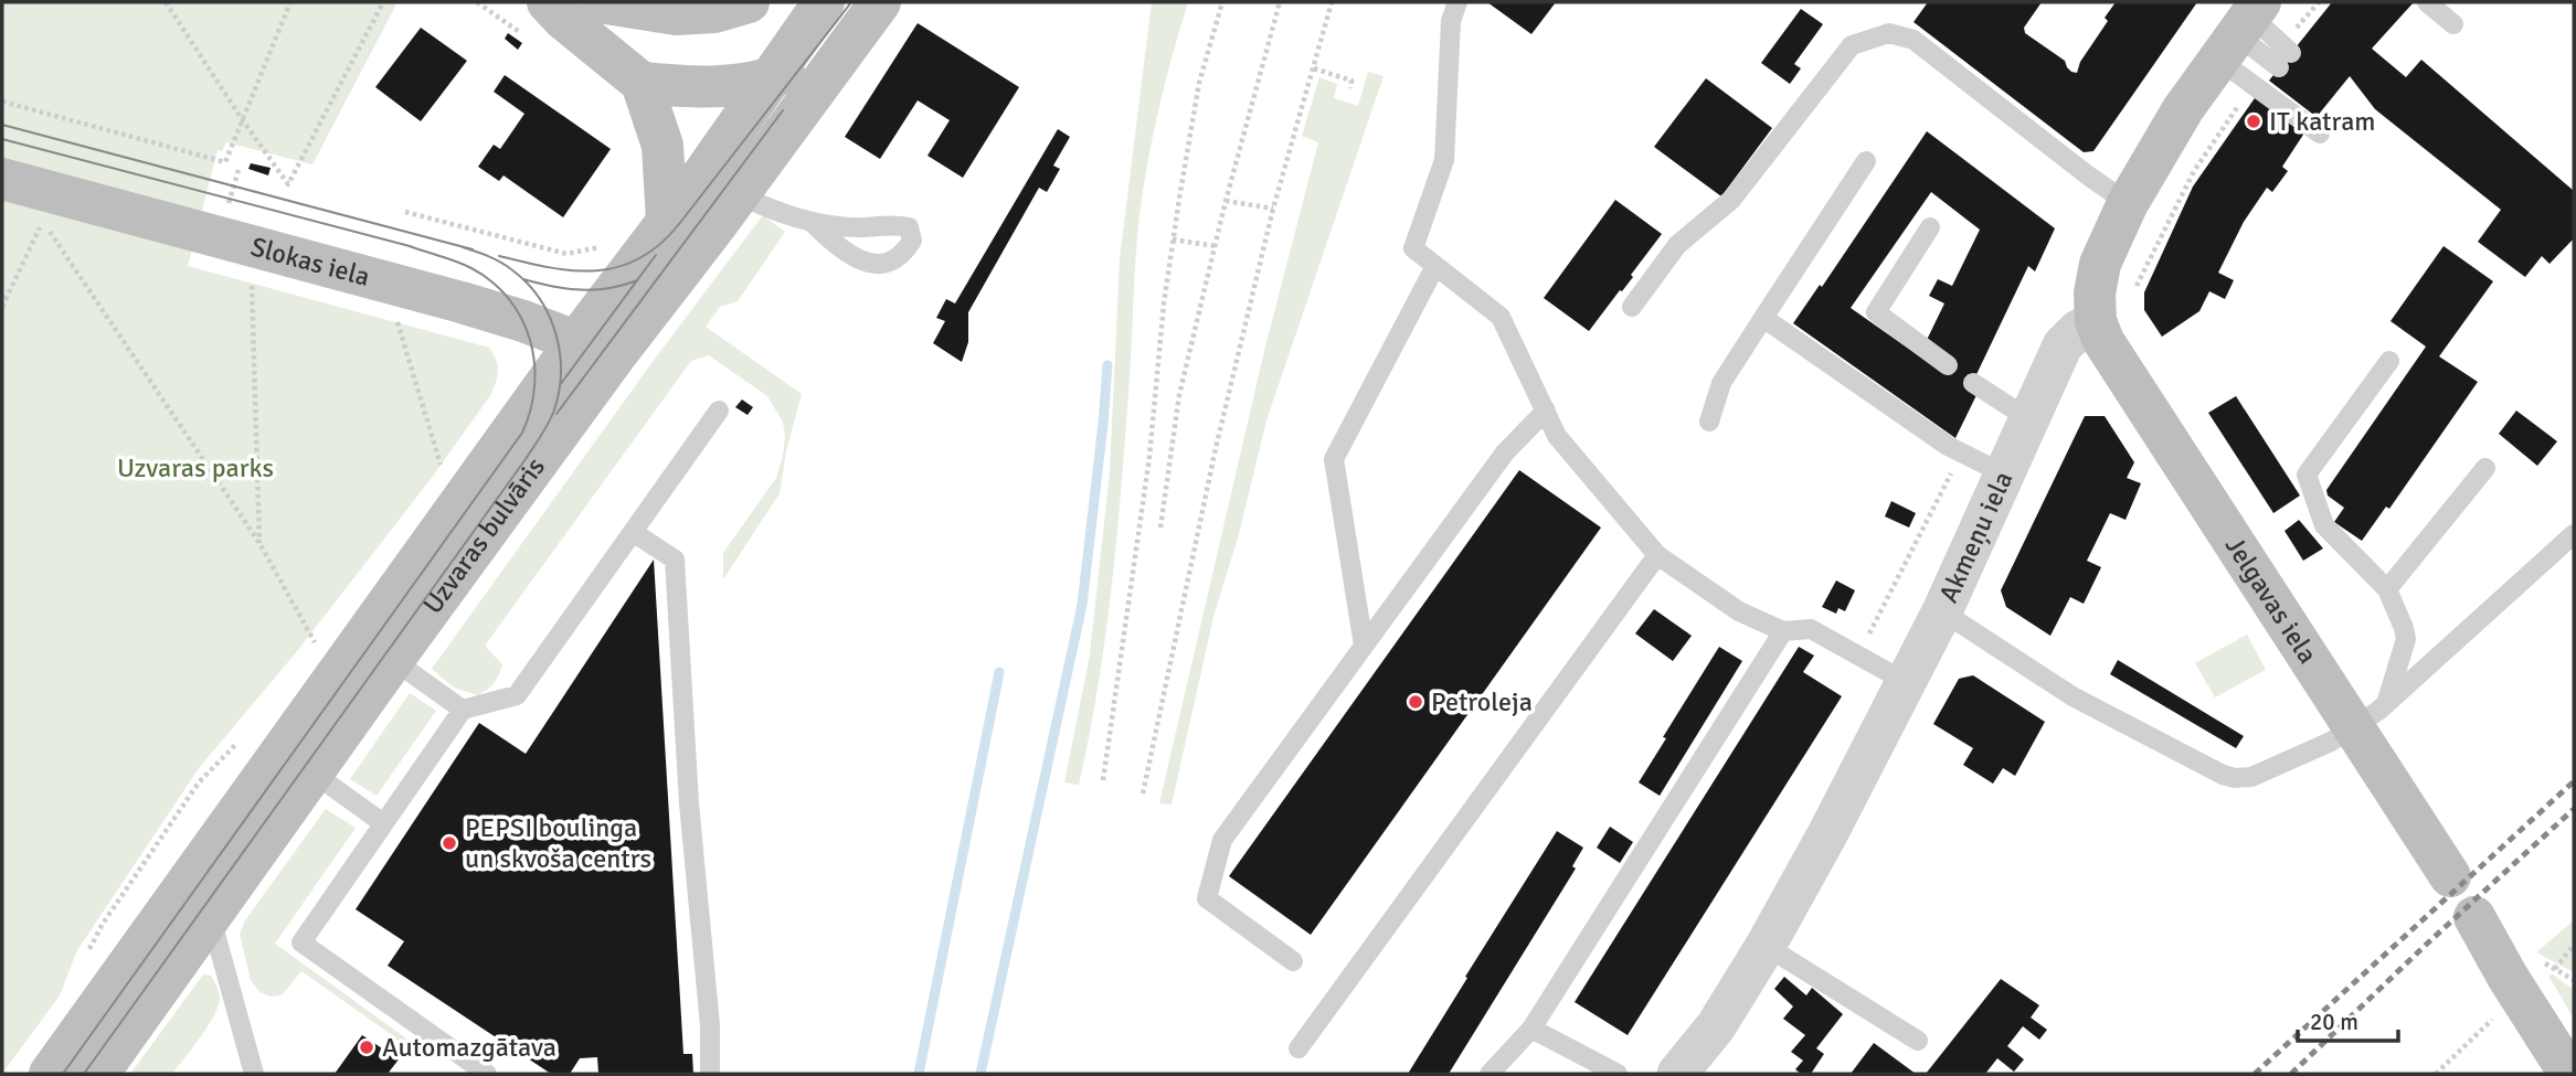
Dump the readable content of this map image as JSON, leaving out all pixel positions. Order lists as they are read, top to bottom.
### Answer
{
  "streets": {
    "main road": ["Slokas iela", "Uzvaras bulvāris", "Jelgavas iela"],
    "street": ["Akmeņu iela"]
  },
  "crossings": [
    ["Slokas iela", "Uzvaras bulvāris"],
    ["Akmeņu iela", "Jelgavas iela"]
  ],
  "parks": ["Uzvaras parks"],
  "places": [
    "IT katram",
    "Petroleja",
    "PEPSI boulinga un skvoša centrs",
    "Automazgātava"
  ],
  "scale_bar": "20 m"
}
